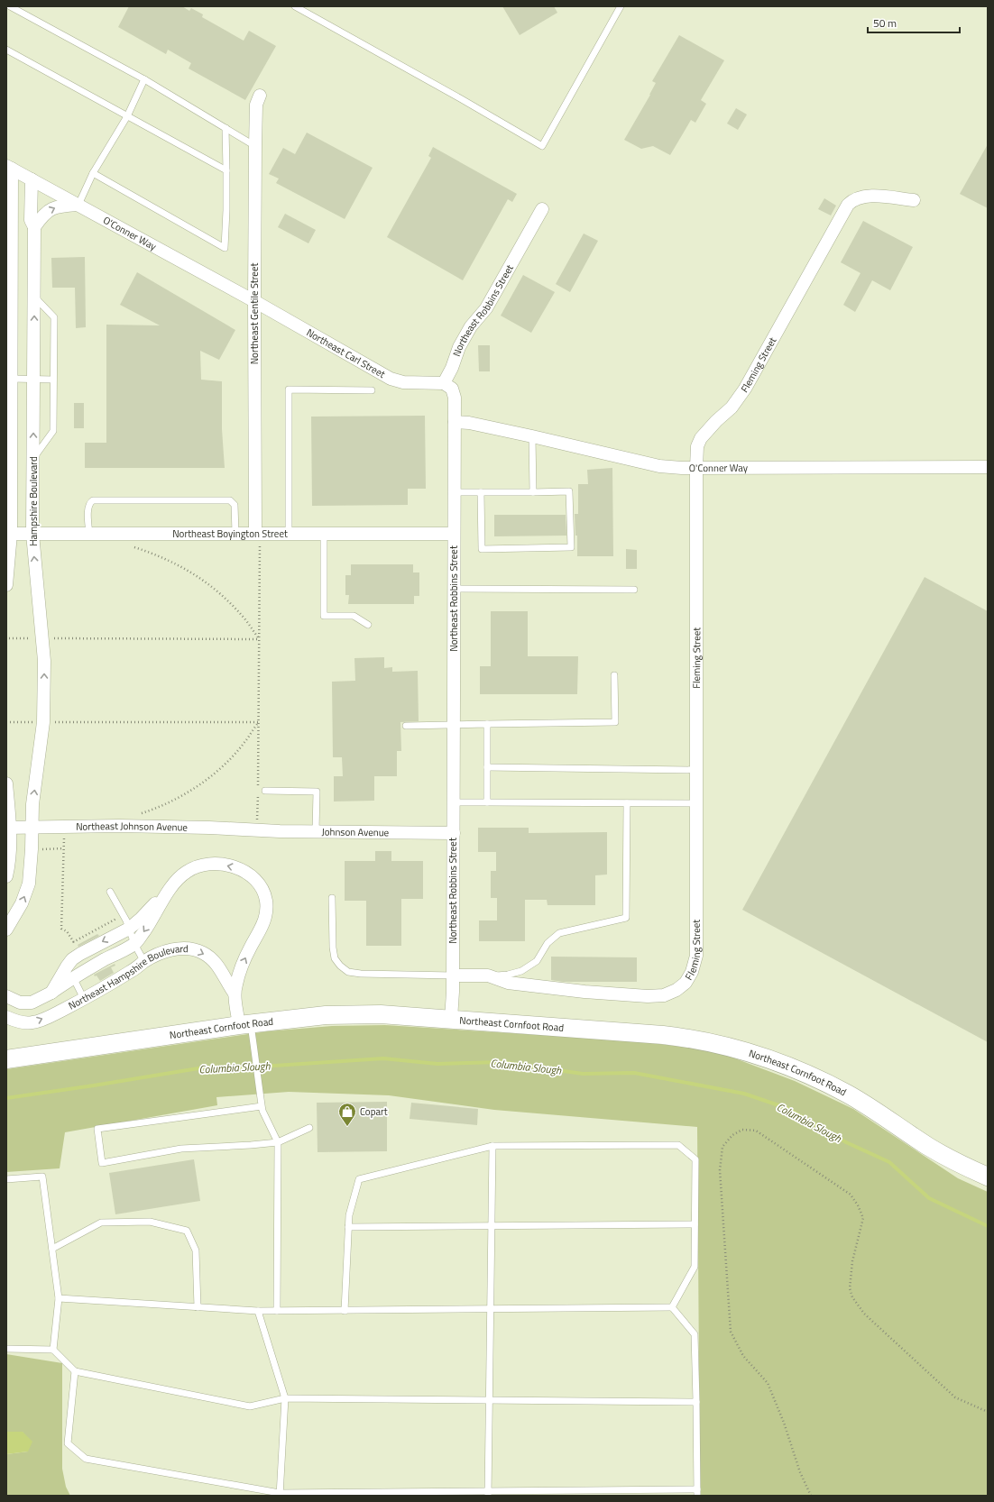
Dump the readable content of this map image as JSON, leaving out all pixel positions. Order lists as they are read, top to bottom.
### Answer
{
  "streets": {
    "street": [
      "O'Conner Way",
      "Northeast Robbins Street",
      "Northeast Gentile Street",
      "Northeast Carl Street",
      "Fleming Street",
      "Hampshire Boulevard",
      "Northeast Boyington Street",
      "Northeast Johnson Avenue",
      "Johnson Avenue",
      "Northeast Hampshire Boulevard",
      "Northeast Cornfoot Road"
    ]
  },
  "crossings": [
    ["O'Conner Way", "Northeast Robbins Street"],
    ["O'Conner Way", "Northeast Gentile Street"],
    ["O'Conner Way", "Northeast Carl Street"],
    ["O'Conner Way", "Fleming Street"],
    ["O'Conner Way", "Hampshire Boulevard"],
    ["Northeast Robbins Street", "Northeast Carl Street"],
    ["Northeast Robbins Street", "Fleming Street"],
    ["Northeast Robbins Street", "Northeast Boyington Street"],
    ["Northeast Robbins Street", "Johnson Avenue"],
    ["Northeast Robbins Street", "Northeast Cornfoot Road"],
    ["Northeast Gentile Street", "Northeast Carl Street"],
    ["Northeast Gentile Street", "Northeast Boyington Street"],
    ["Hampshire Boulevard", "Northeast Boyington Street"],
    ["Hampshire Boulevard", "Northeast Johnson Avenue"],
    ["Northeast Johnson Avenue", "Johnson Avenue"],
    ["Northeast Hampshire Boulevard", "Northeast Cornfoot Road"]
  ],
  "water": ["Columbia Slough"],
  "places": {
    "shop": ["Copart"]
  },
  "scale_bar": "50 m"
}
